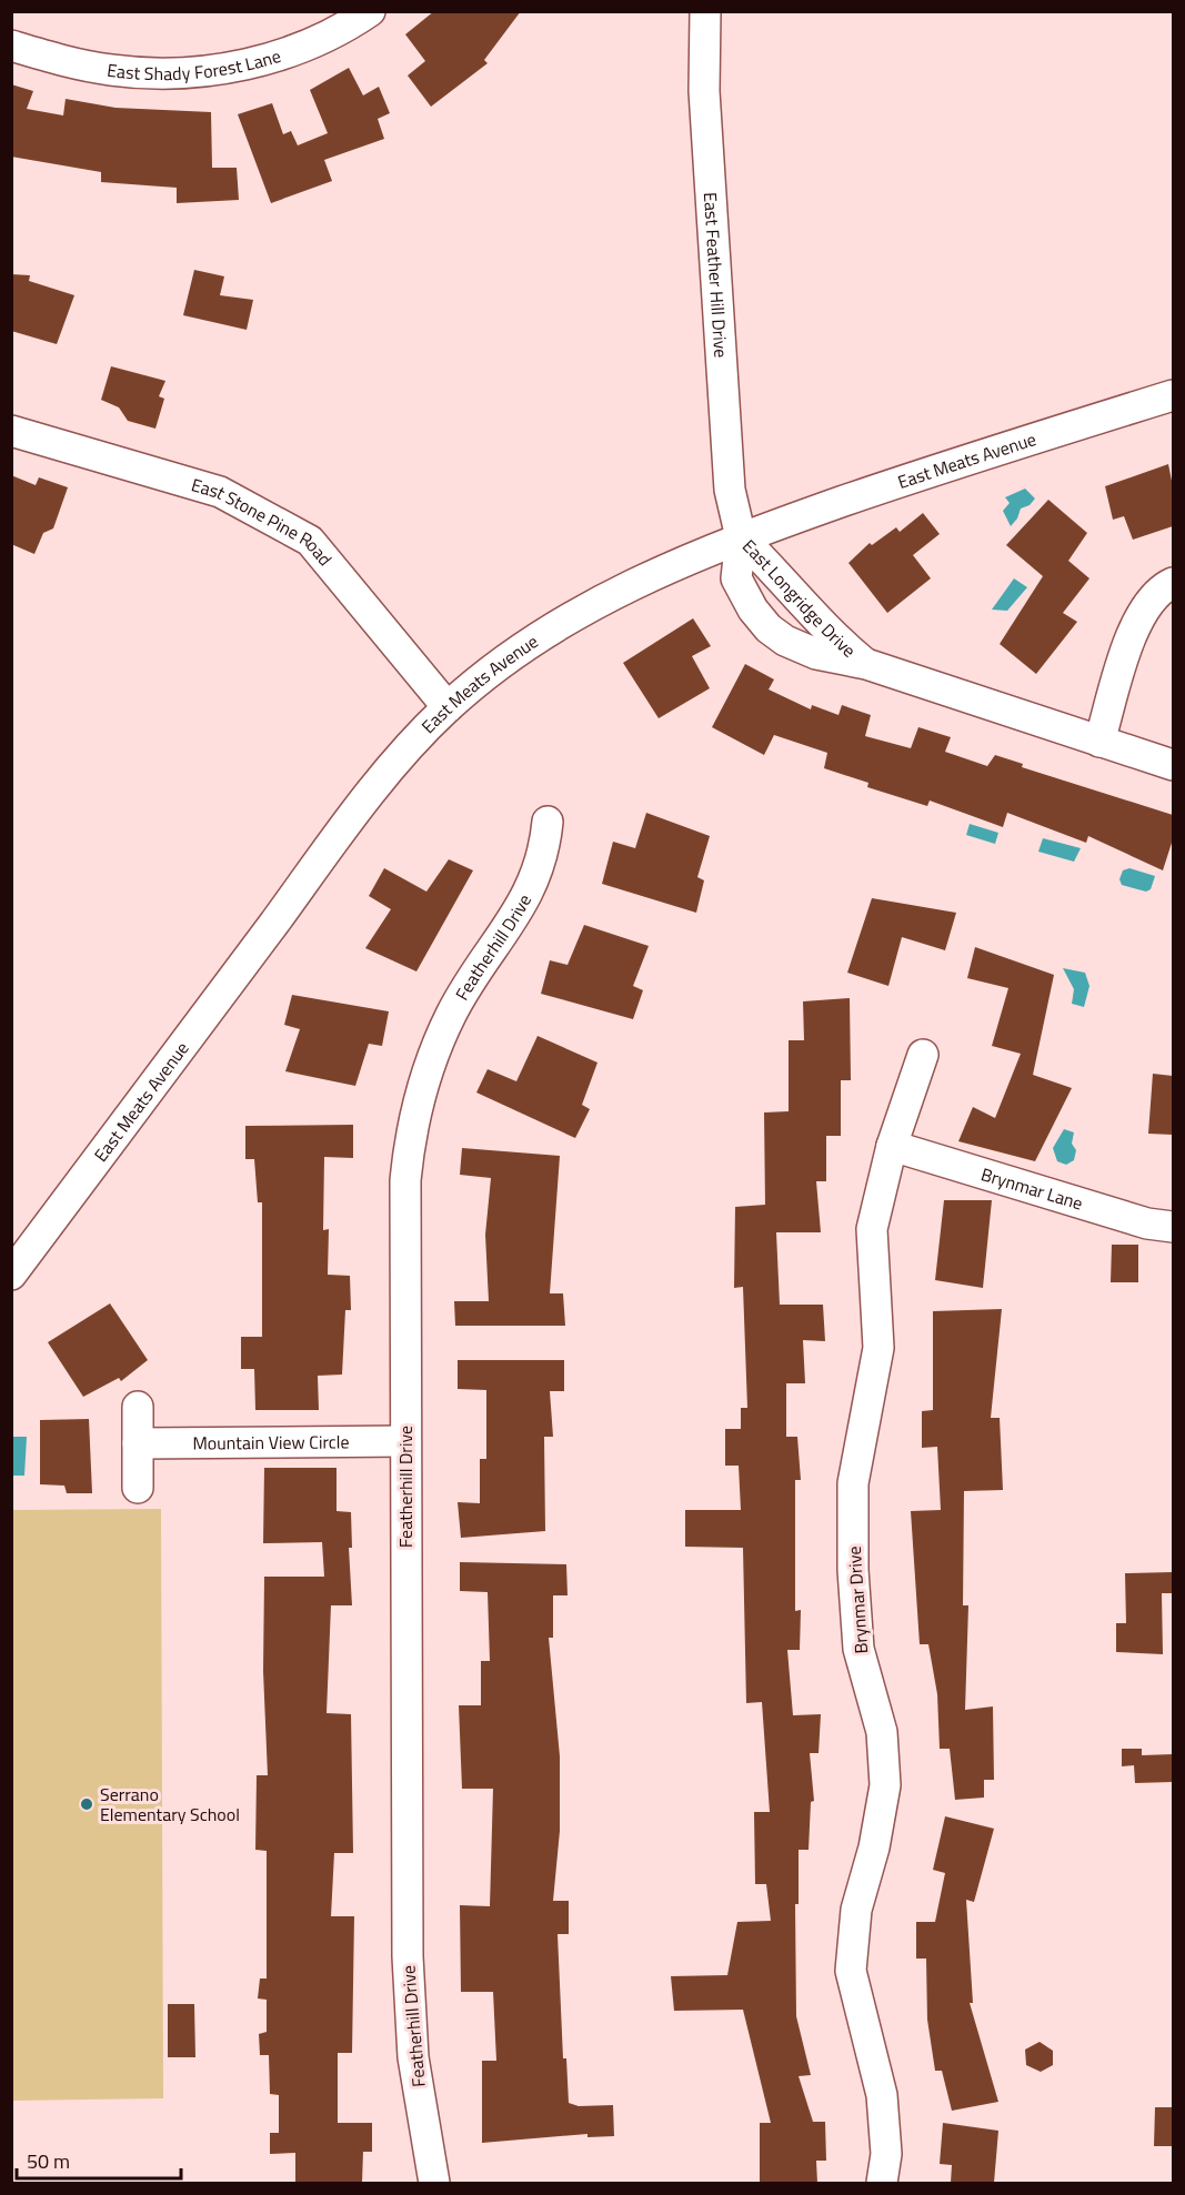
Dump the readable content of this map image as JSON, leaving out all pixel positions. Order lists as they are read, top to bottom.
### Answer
{
  "streets": {
    "street": [
      "East Shady Forest Lane",
      "East Feather Hill Drive",
      "East Meats Avenue",
      "East Stone Pine Road",
      "East Longridge Drive",
      "Featherhill Drive",
      "Brynmar Lane",
      "Mountain View Circle",
      "Brynmar Drive"
    ]
  },
  "crossings": [
    ["East Feather Hill Drive", "East Meats Avenue"],
    ["East Feather Hill Drive", "East Longridge Drive"],
    ["East Meats Avenue", "East Stone Pine Road"],
    ["East Meats Avenue", "East Longridge Drive"],
    ["Featherhill Drive", "Mountain View Circle"],
    ["Brynmar Lane", "Brynmar Drive"]
  ],
  "places": ["Serrano Elementary School"],
  "scale_bar": "50 m"
}
